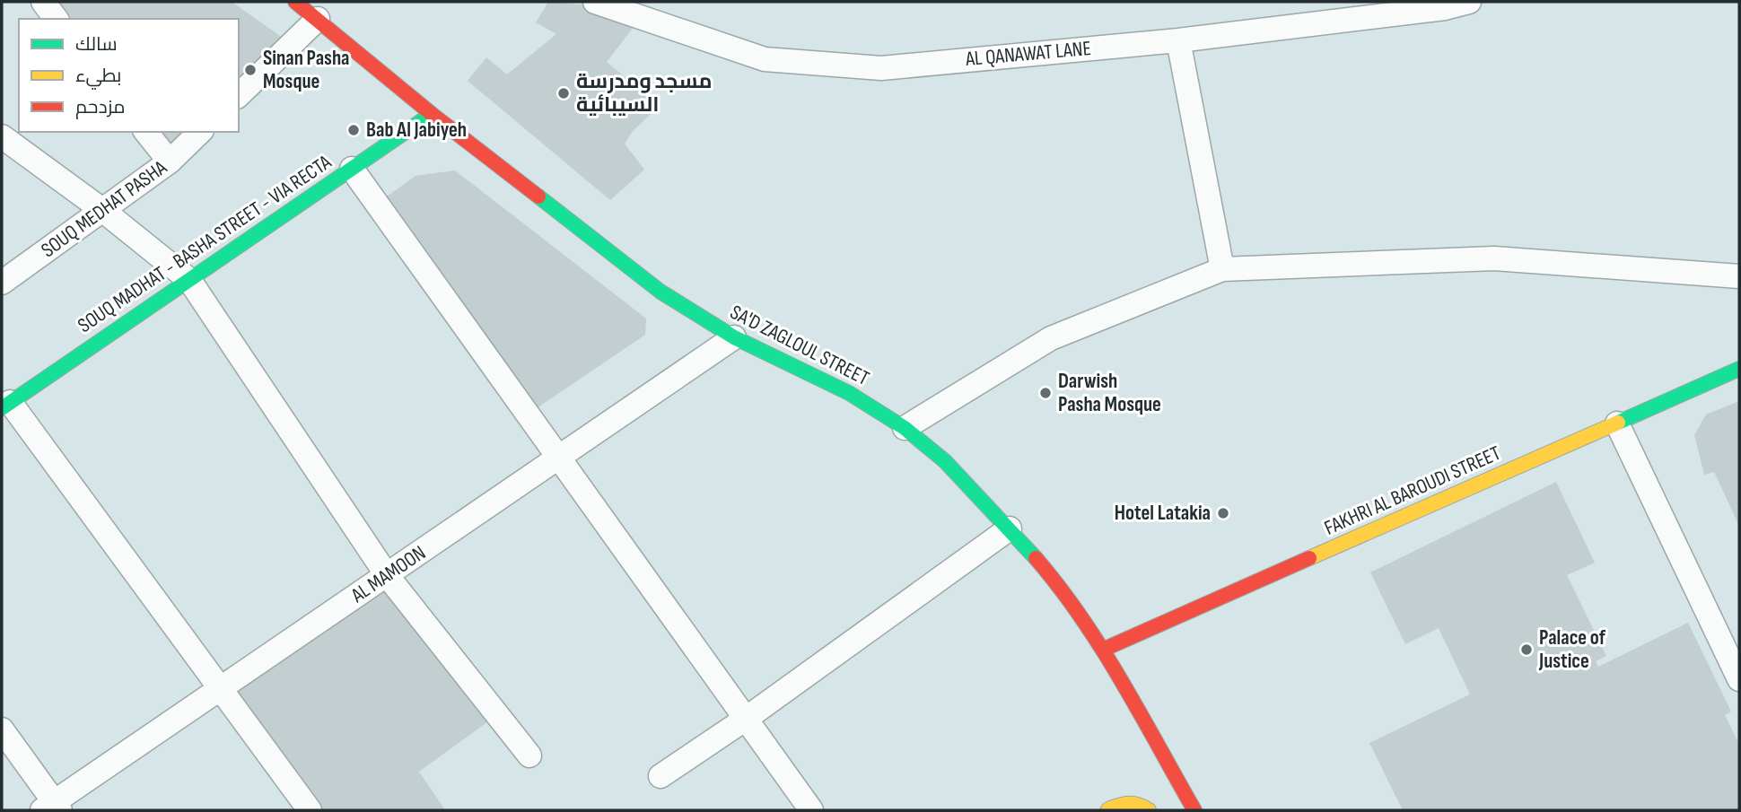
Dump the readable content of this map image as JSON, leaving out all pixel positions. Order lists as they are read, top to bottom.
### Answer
{
  "streets": {
    "main road": ["SOUQ MADHAT - BASHA STREET - VIA RECTA", "SA'D ZAGLOUL STREET", "FAKHRI AL BAROUDI STREET"],
    "street": ["AL QANAWAT LANE", "SOUQ MEDHAT PASHA", "AL MAMOON"]
  },
  "crossings": [
    ["SOUQ MADHAT - BASHA STREET - VIA RECTA", "SA'D ZAGLOUL STREET"],
    ["SA'D ZAGLOUL STREET", "FAKHRI AL BAROUDI STREET"],
    ["SA'D ZAGLOUL STREET", "AL MAMOON"]
  ],
  "places": [
    "Sinan Pasha Mosque",
    "مسجد ومدرسة السيبائية",
    "Bab Al Jabiyeh",
    "Darwish Pasha Mosque",
    "Hotel Latakia",
    "Palace of Justice"
  ],
  "legend": ["سالك", "بطيء", "مزدحم"]
}
